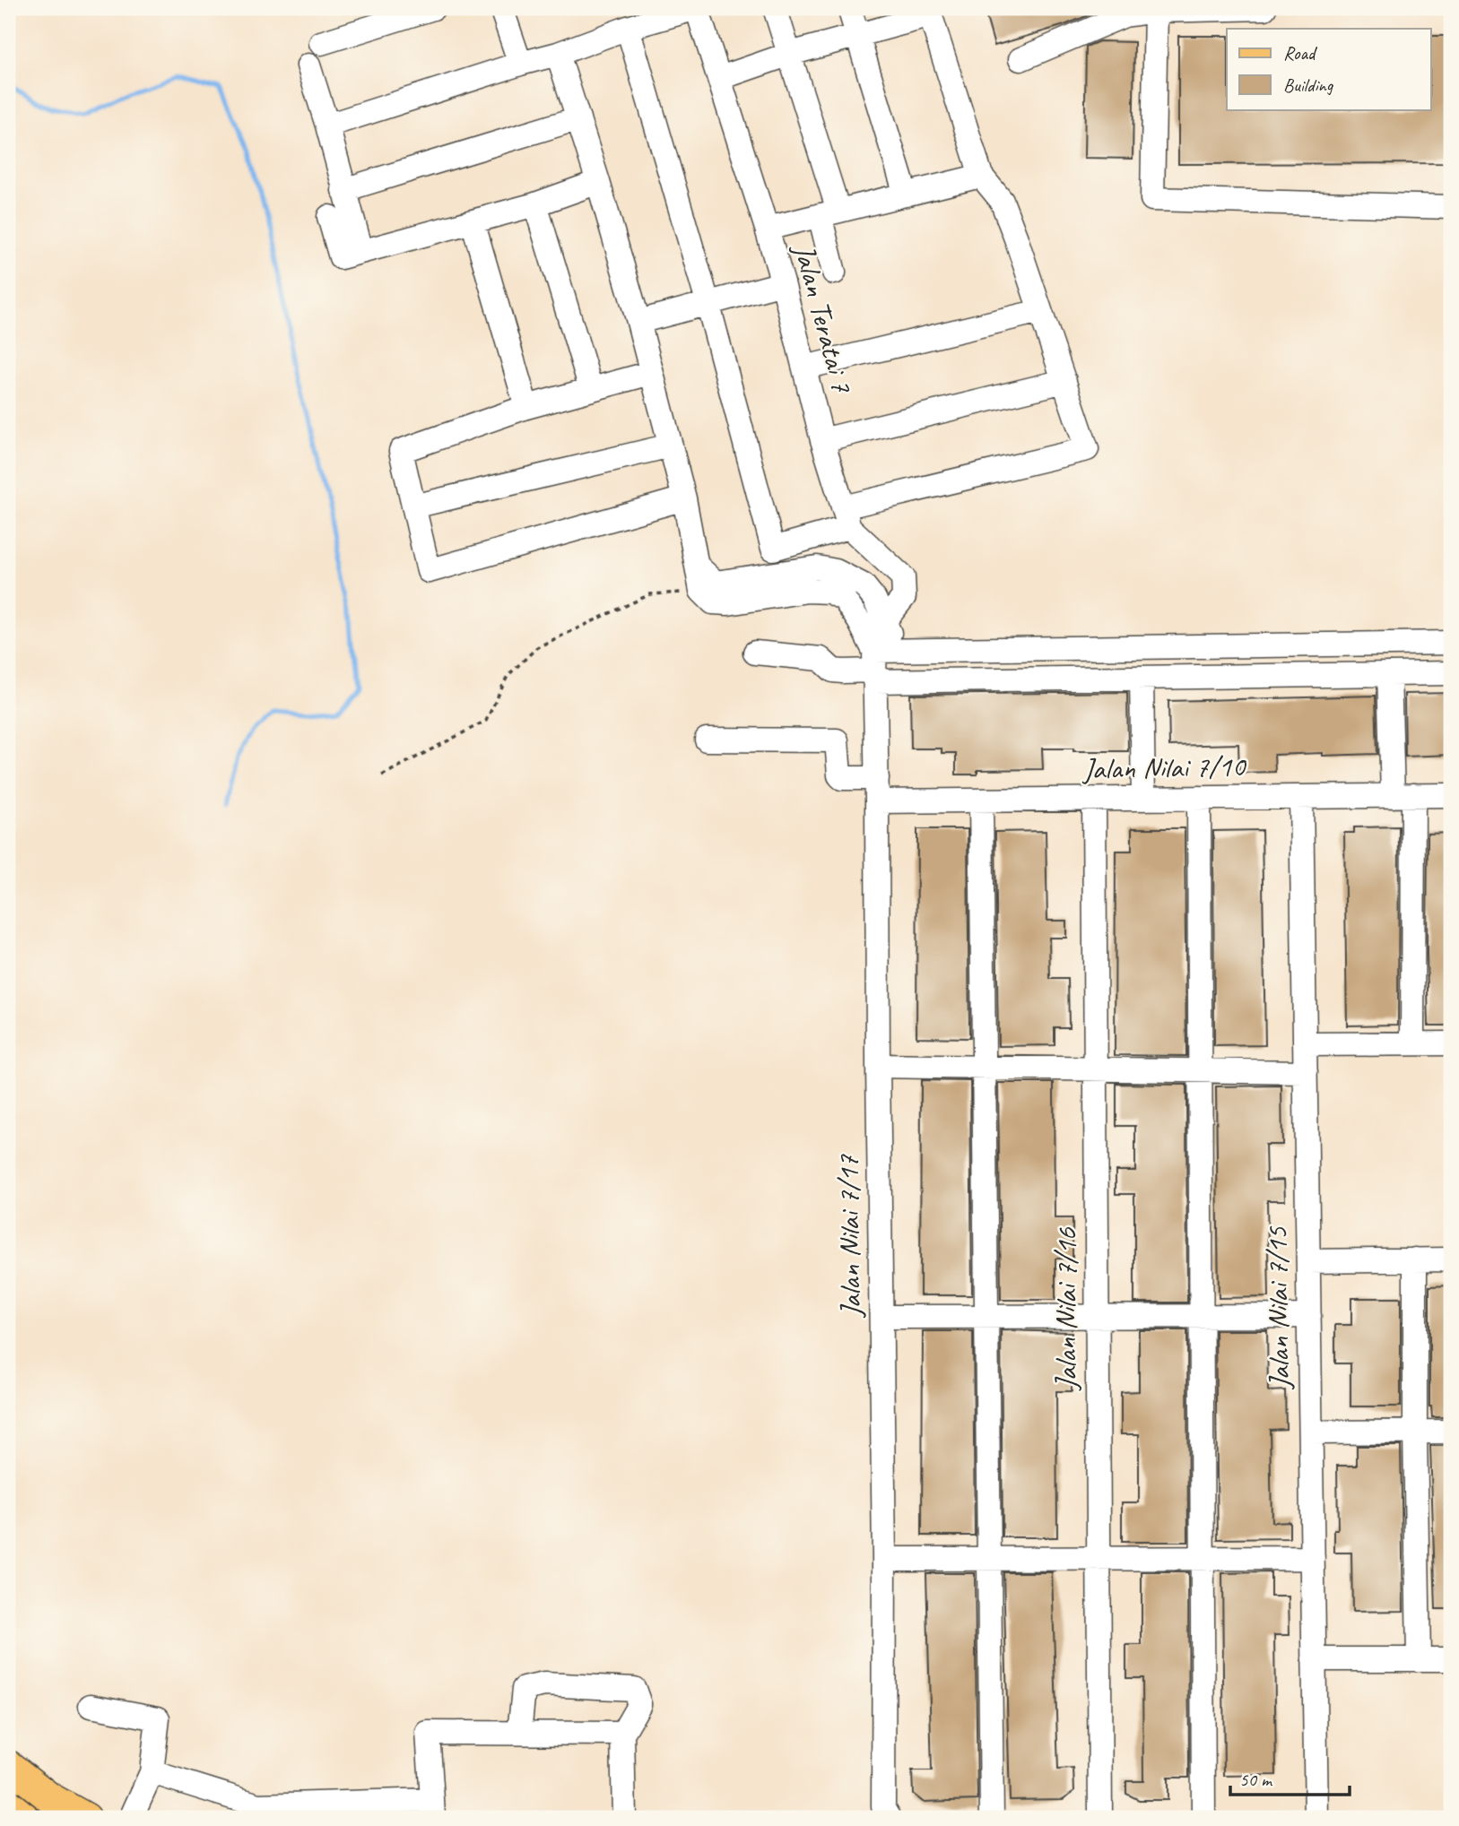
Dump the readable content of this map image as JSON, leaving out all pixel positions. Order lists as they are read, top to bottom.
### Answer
{
  "streets": {
    "street": [
      "Jalan Teratai 7",
      "Jalan Nilai 7/10",
      "Jalan Nilai 7/17",
      "Jalan Nilai 7/15",
      "Jalan Nilai 7/16"
    ]
  },
  "crossings": [
    ["Jalan Nilai 7/10", "Jalan Nilai 7/17"],
    ["Jalan Nilai 7/10", "Jalan Nilai 7/15"],
    ["Jalan Nilai 7/10", "Jalan Nilai 7/16"]
  ],
  "legend": ["Road", "Building"],
  "scale_bar": "50 m"
}
